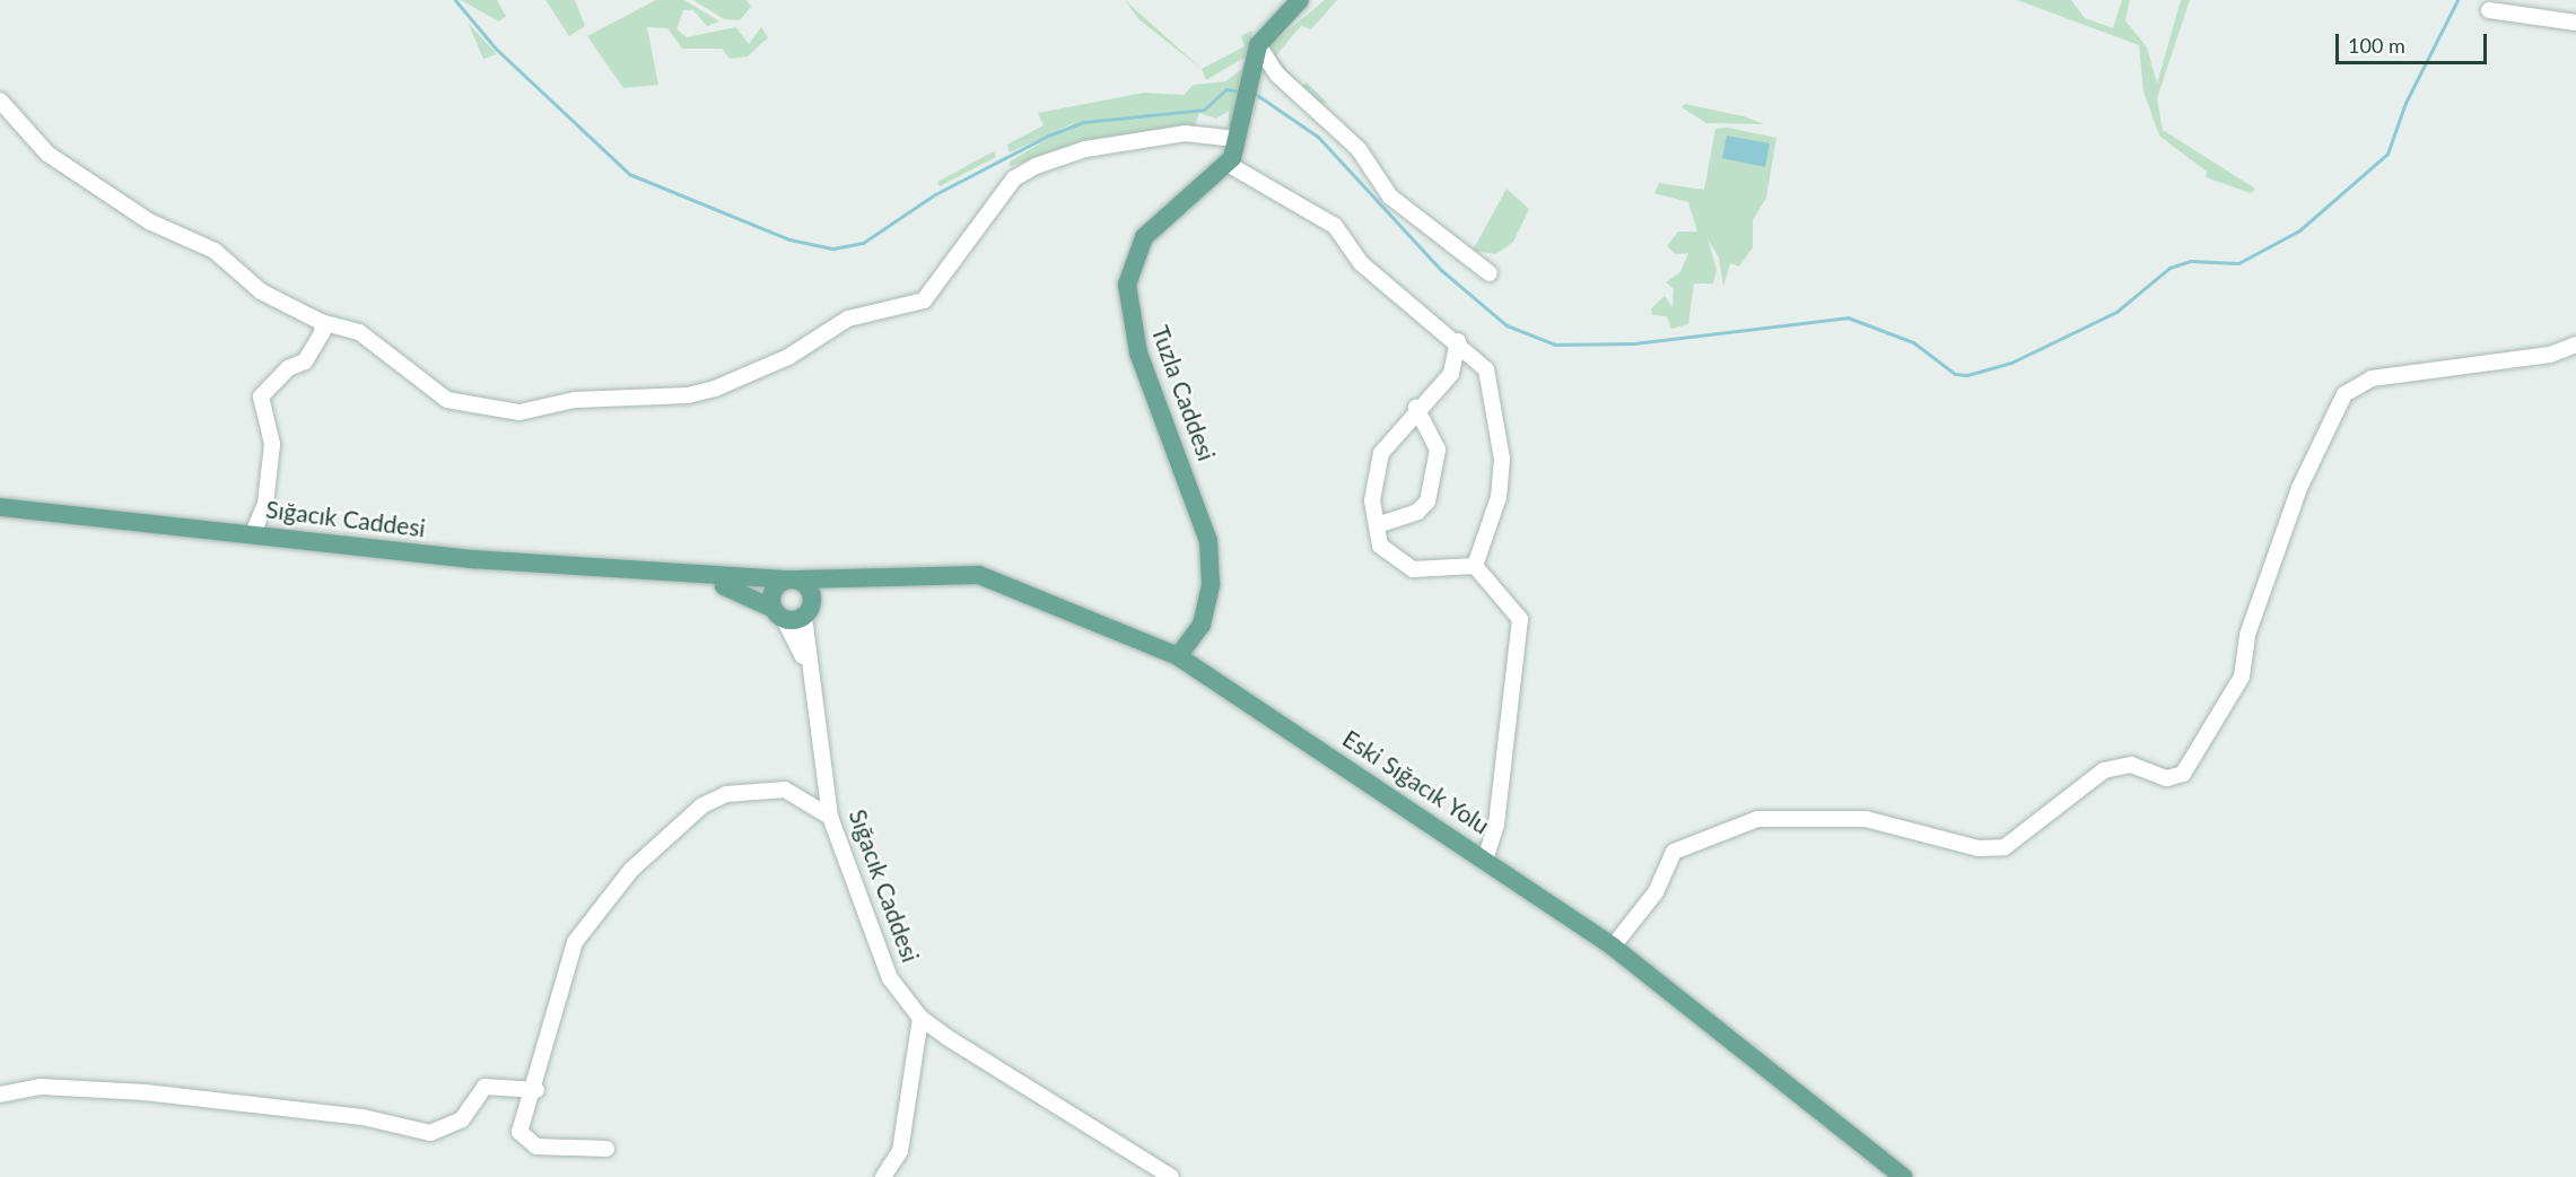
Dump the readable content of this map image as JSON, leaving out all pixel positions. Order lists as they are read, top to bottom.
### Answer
{
  "streets": {
    "main road": ["Tuzla Caddesi", "Sığacık Caddesi", "Eski Sığacık Yolu"]
  },
  "crossings": [
    ["Tuzla Caddesi", "Eski Sığacık Yolu"],
    ["Sığacık Caddesi", "Eski Sığacık Yolu"]
  ],
  "scale_bar": "100 m"
}
